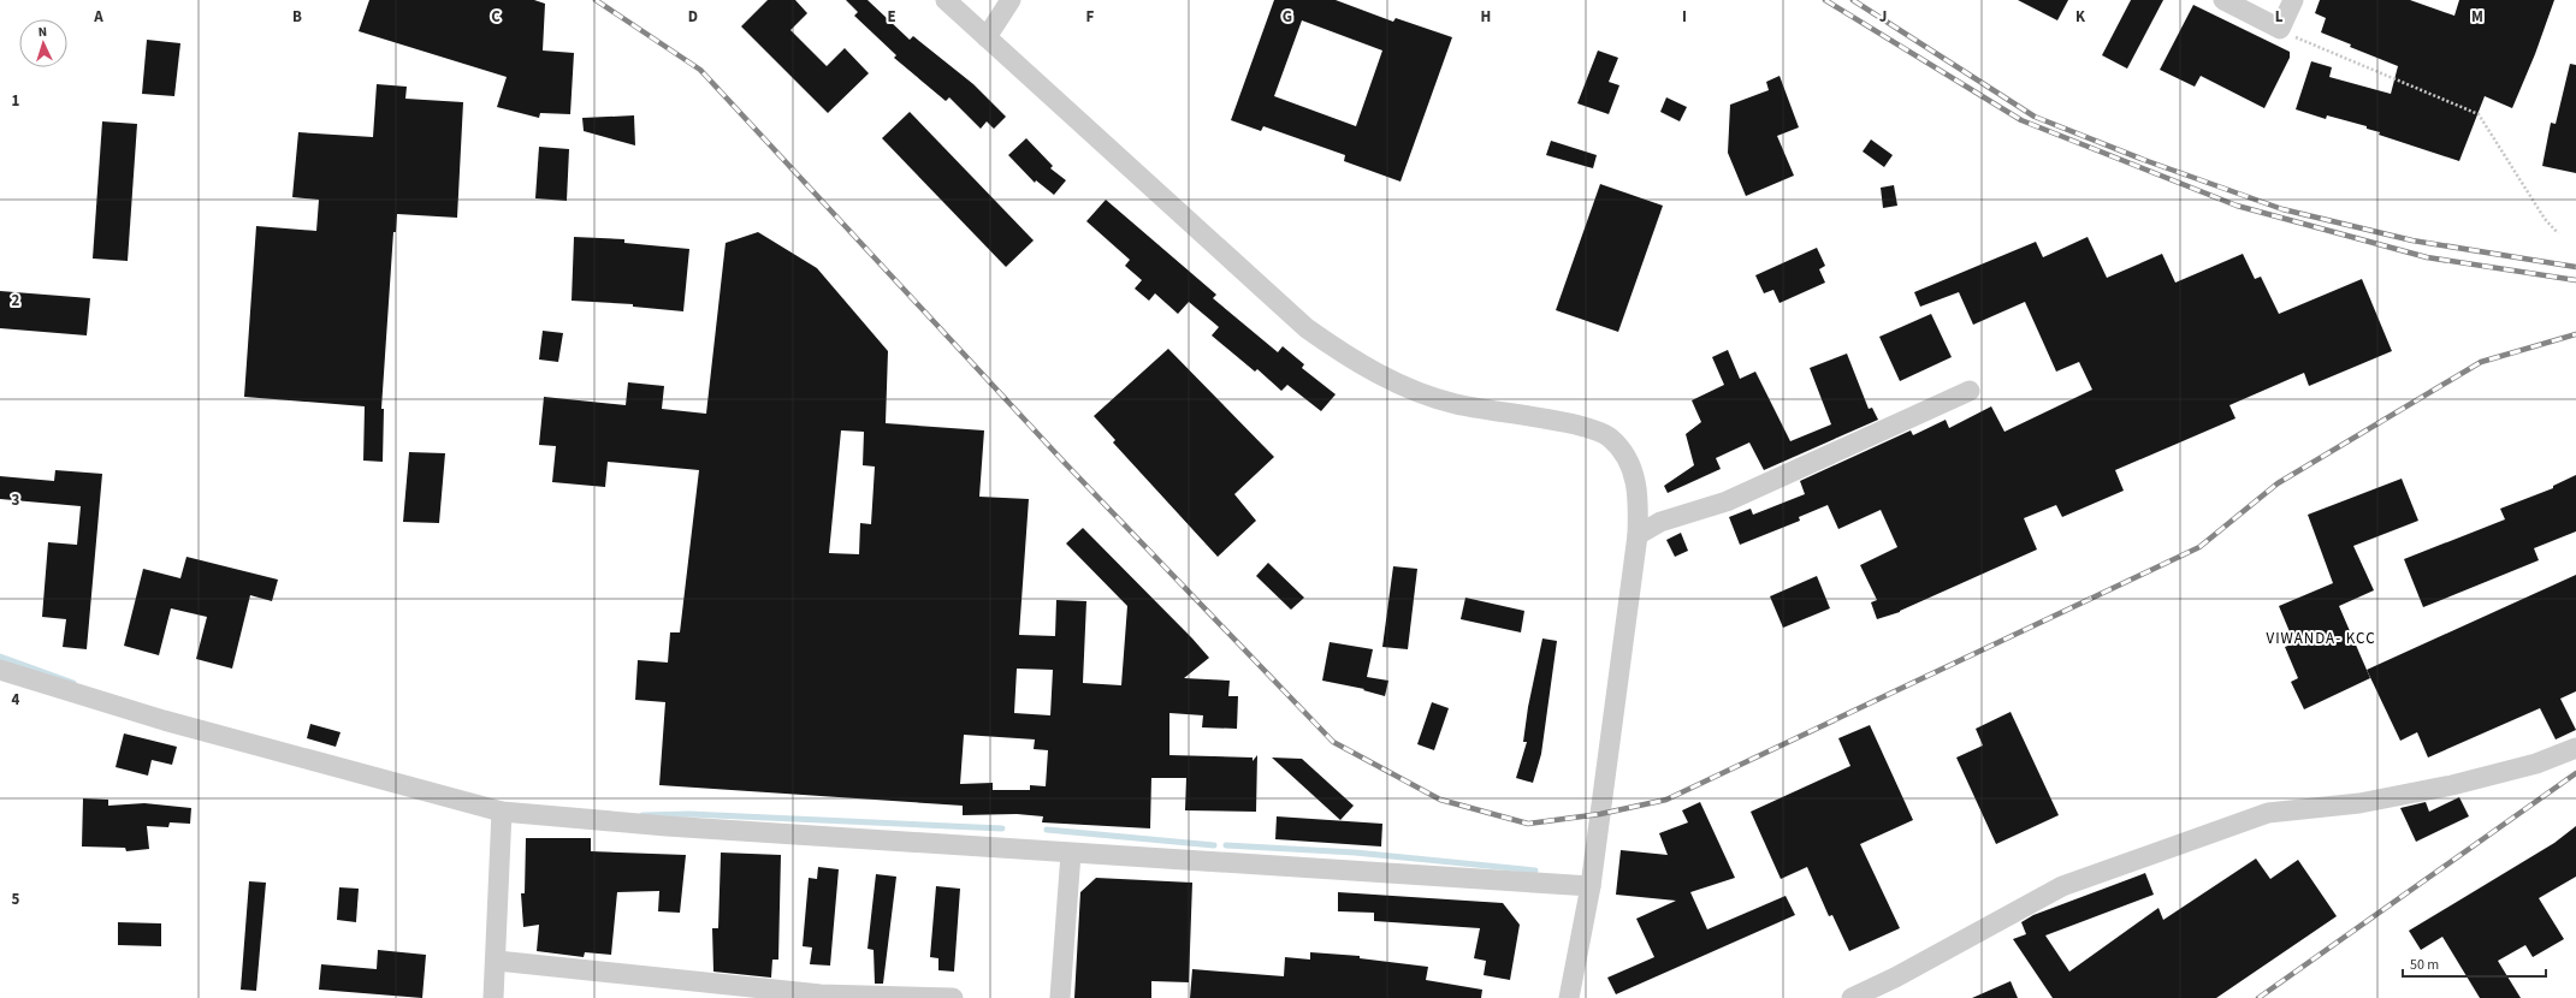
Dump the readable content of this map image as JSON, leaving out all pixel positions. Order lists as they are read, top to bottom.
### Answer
{
  "districts": ["VIWANDA- KCC"],
  "scale_bar": "50 m",
  "north": "top",
  "grid": {
    "columns": [
      "A",
      "B",
      "C",
      "D",
      "E",
      "F",
      "G",
      "H",
      "I",
      "J",
      "K",
      "L",
      "M"
    ],
    "rows": [
      "1",
      "2",
      "3",
      "4",
      "5"
    ]
  }
}
